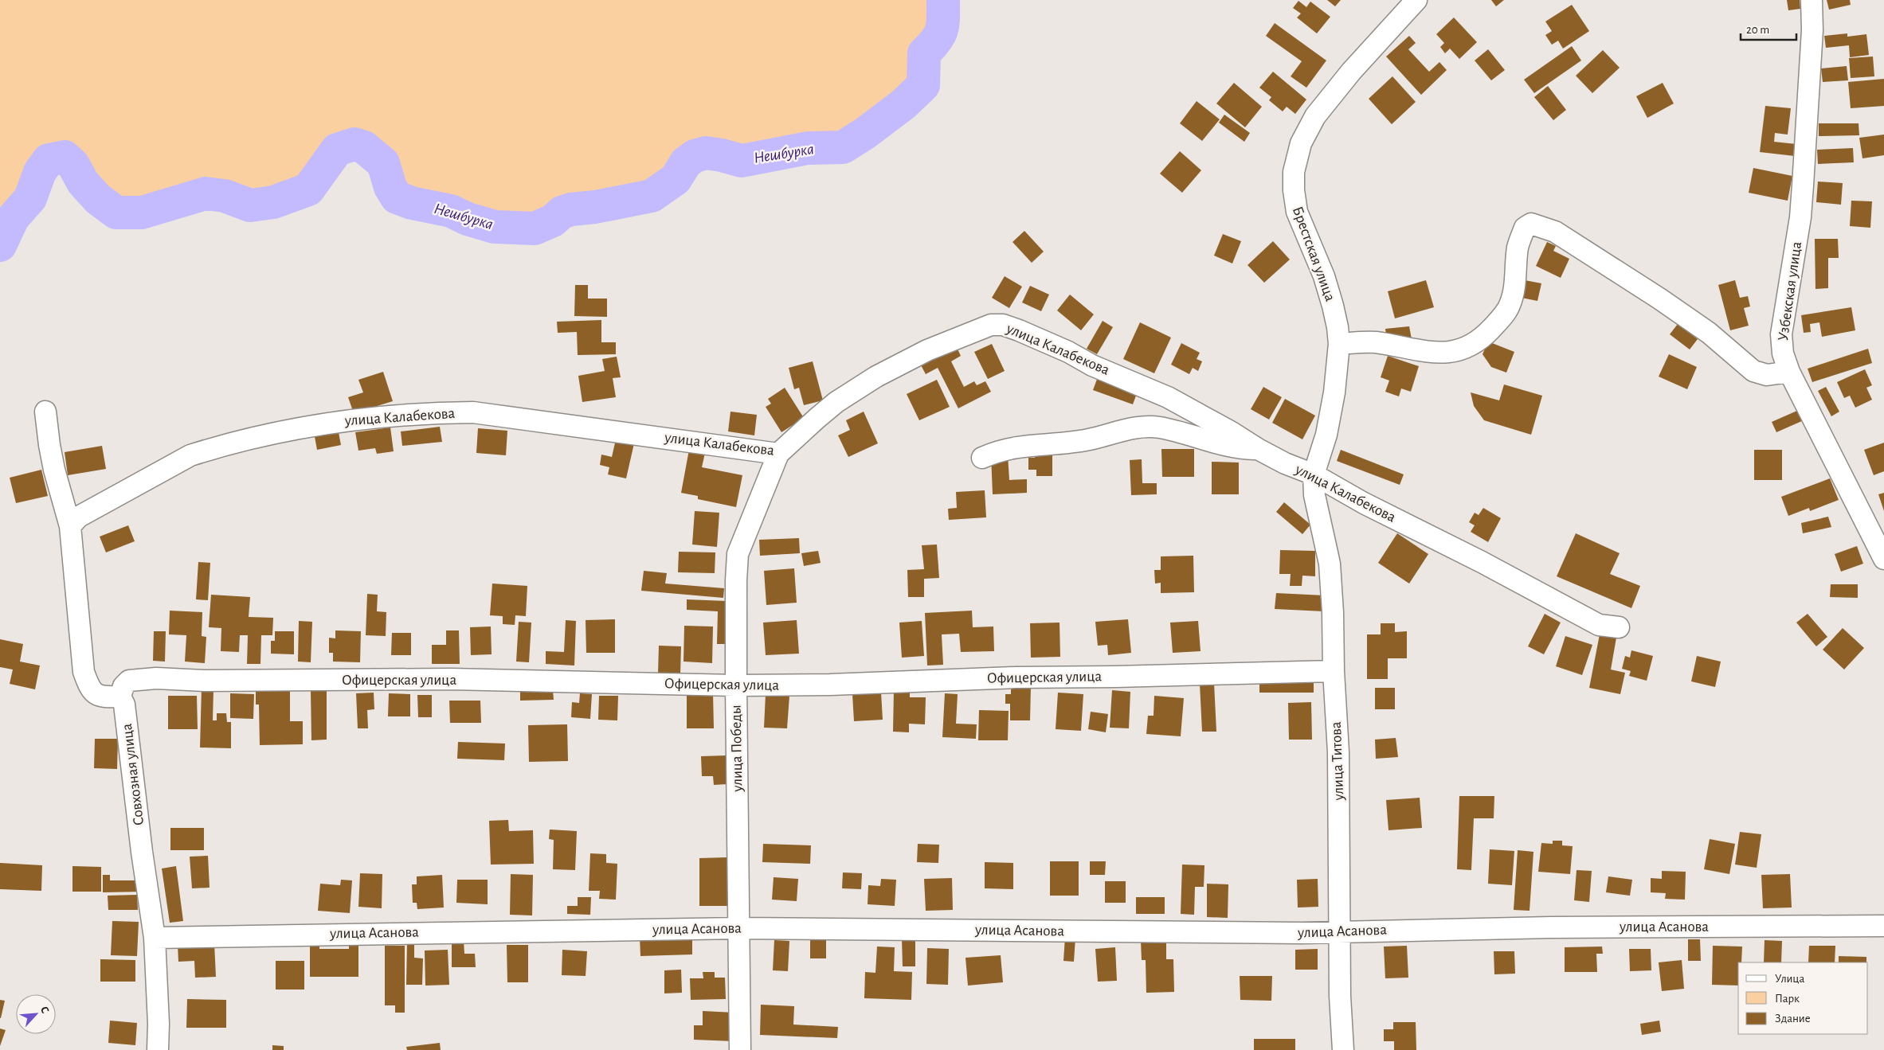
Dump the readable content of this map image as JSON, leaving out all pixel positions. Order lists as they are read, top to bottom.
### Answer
{
  "streets": {
    "street": [
      "Брестская улица",
      "Узбекская улица",
      "улица Калабекова",
      "Офицерская улица",
      "улица Победы",
      "улица Титова",
      "Совхозная улица",
      "улица Асанова"
    ]
  },
  "crossings": [
    ["Брестская улица", "улица Калабекова"],
    ["Брестская улица", "улица Титова"],
    ["улица Калабекова", "улица Победы"],
    ["улица Калабекова", "улица Титова"],
    ["Офицерская улица", "улица Победы"],
    ["Офицерская улица", "улица Титова"],
    ["Офицерская улица", "Совхозная улица"],
    ["улица Победы", "улица Асанова"],
    ["улица Титова", "улица Асанова"],
    ["Совхозная улица", "улица Асанова"]
  ],
  "water": ["Нешбурка"],
  "legend": ["Улица", "Парк", "Здание"],
  "scale_bar": "20 m",
  "north": "top right"
}
